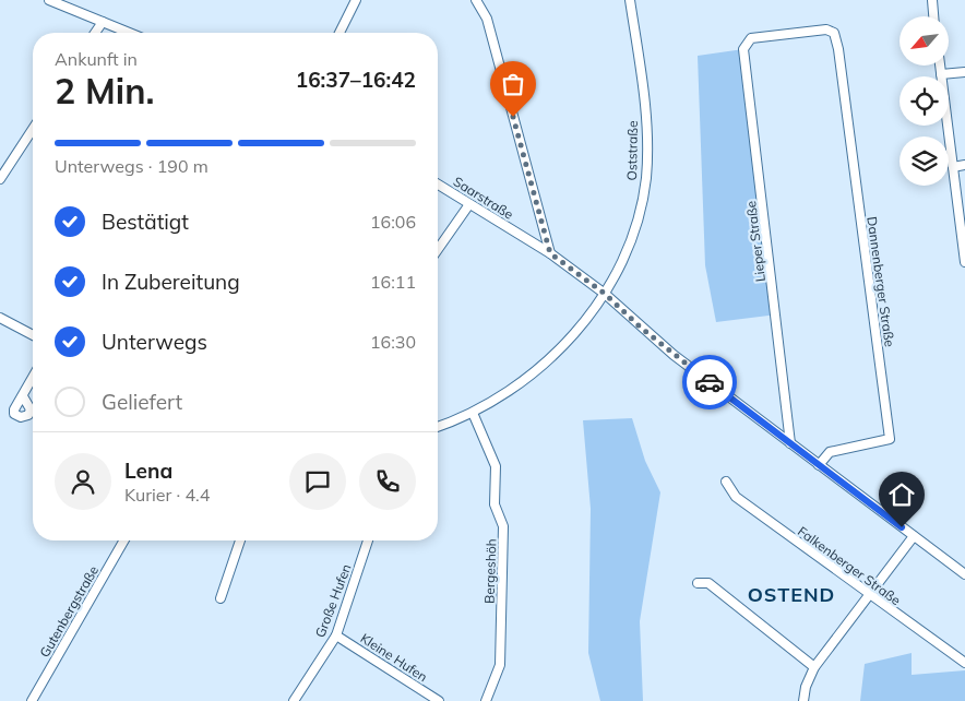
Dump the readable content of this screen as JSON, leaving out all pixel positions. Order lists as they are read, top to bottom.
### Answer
{
  "streets": {
    "street": [
      "Oststraße",
      "Saarstraße",
      "Lieper Straße",
      "Dannenberger Straße",
      "Falkenberger Straße",
      "Bergeshöh",
      "Große Hufen",
      "Gutenbergstraße",
      "Kleine Hufen"
    ]
  },
  "crossings": [
    ["Oststraße", "Saarstraße"],
    ["Oststraße", "Bergeshöh"],
    ["Saarstraße", "Lieper Straße"],
    ["Saarstraße", "Dannenberger Straße"],
    ["Lieper Straße", "Dannenberger Straße"],
    ["Große Hufen", "Kleine Hufen"]
  ],
  "districts": ["OSTEND"],
  "north": "bottom left",
  "page": {
    "heading": ["2 Min.", "Ankunft in", "16:37–16:42"],
    "panel": ["Lena", "Kurier · 4.4"],
    "bar": "Unterwegs · 190 m",
    "list": [
      ["Bestätigt", "16:06"],
      ["In Zubereitung", "16:11"],
      ["Unterwegs", "16:30"],
      "Geliefert"
    ]
  }
}
